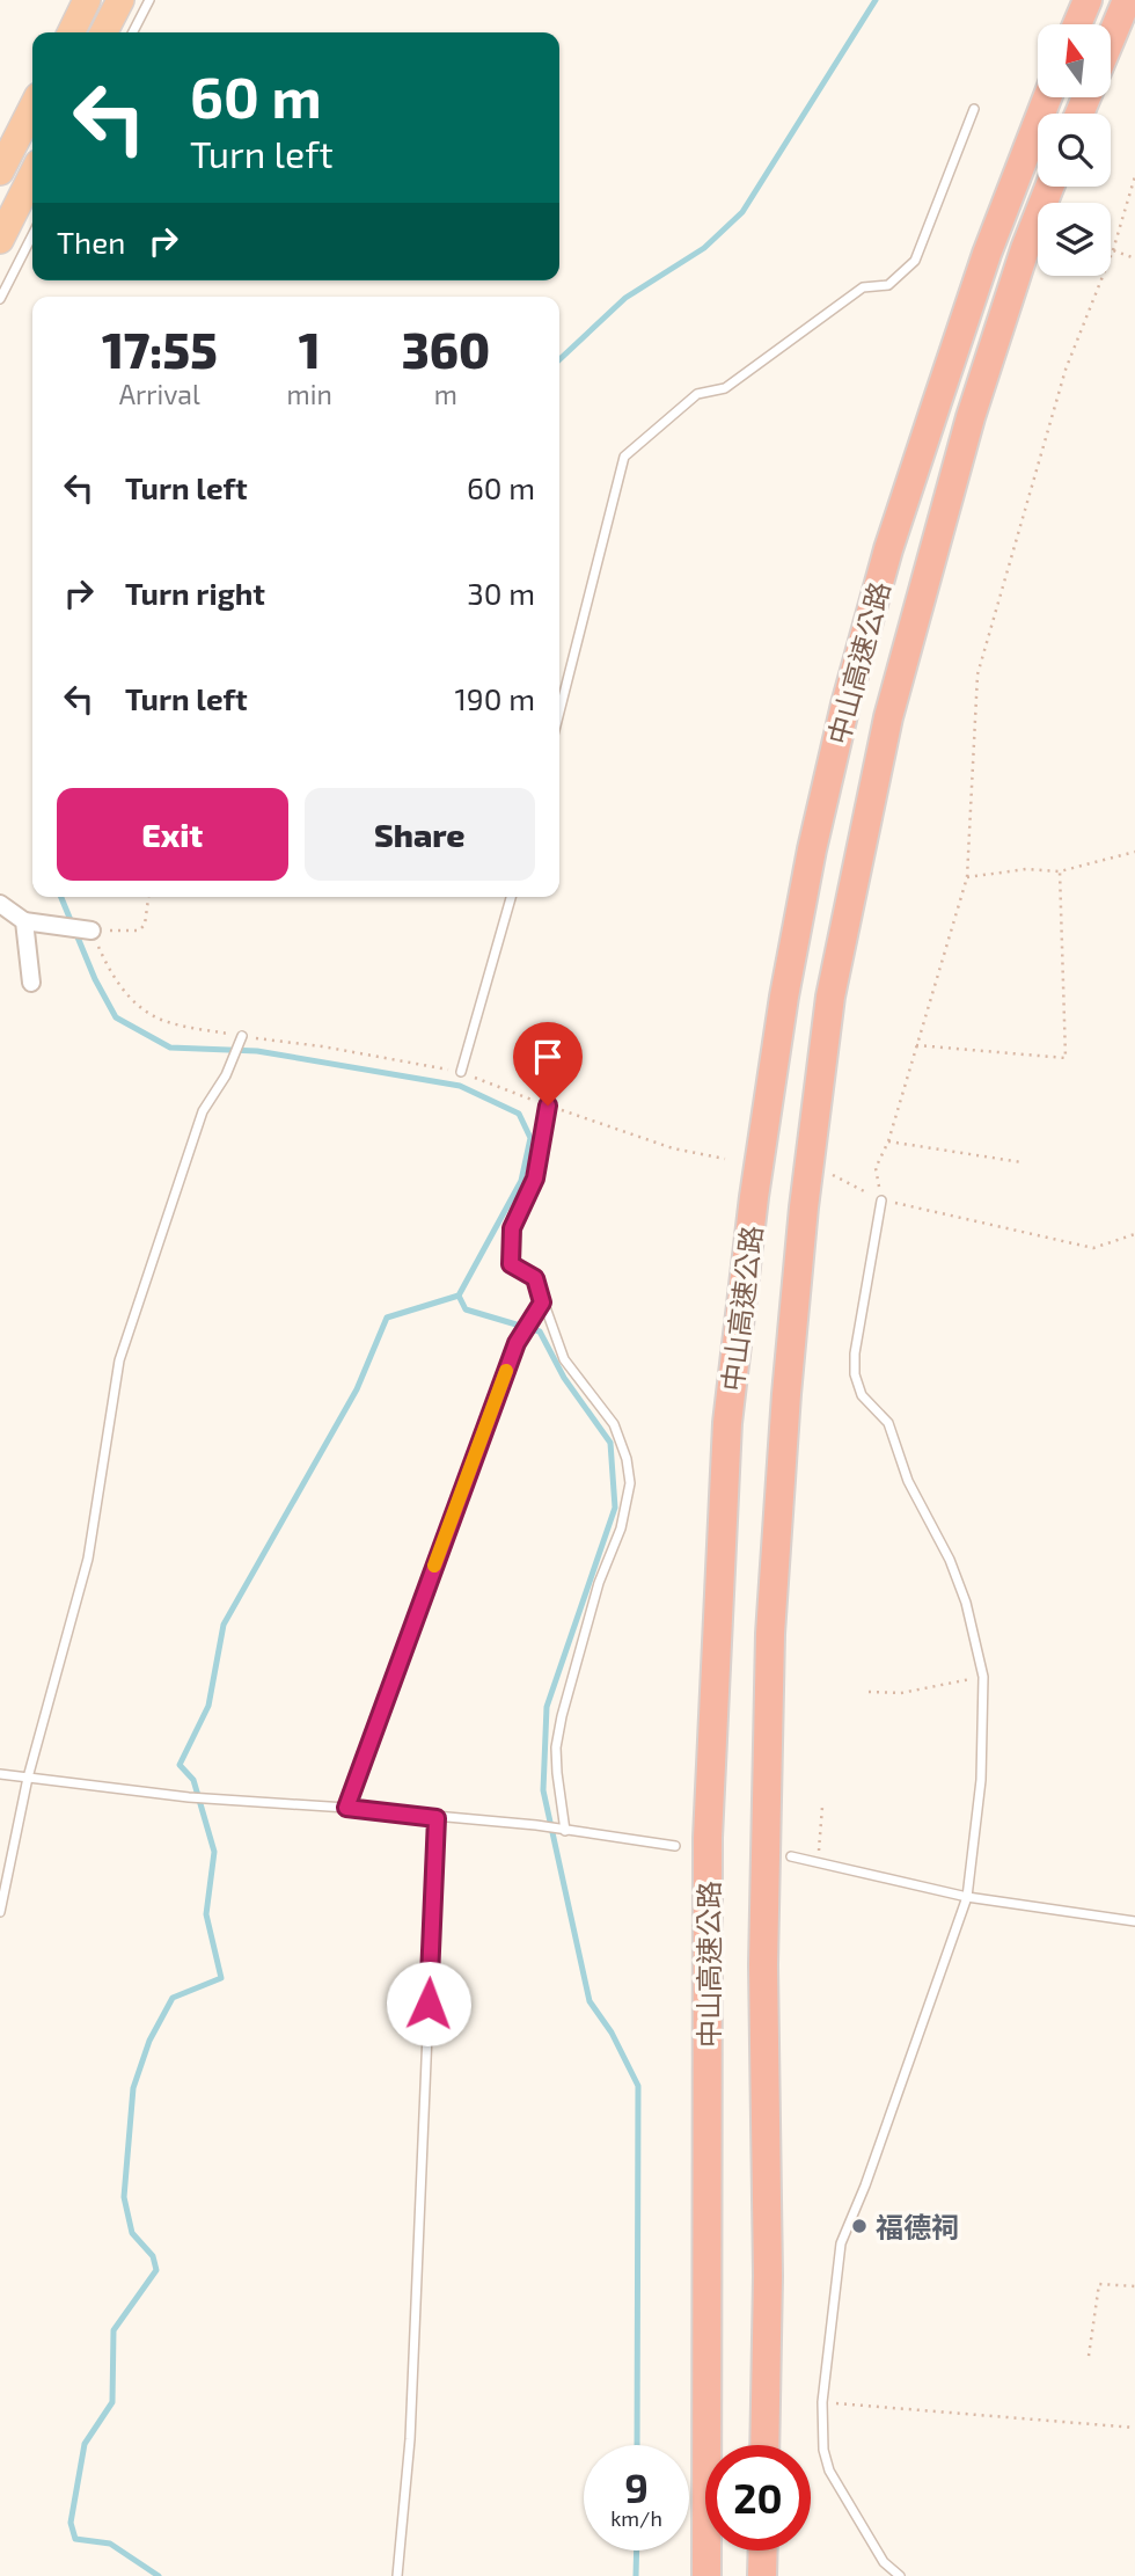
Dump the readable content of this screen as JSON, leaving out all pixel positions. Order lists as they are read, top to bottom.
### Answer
{
  "streets": {
    "highway": ["中山高速公路"]
  },
  "places": ["福德祠"],
  "north": "top",
  "page": {
    "turn": ["60 m", "Turn left"],
    "then": "Then",
    "eta": [
      "17:55",
      "Arrival",
      "1",
      "min",
      "360",
      "m"
    ],
    "list": [
      {
        "name": "Turn left",
        "value": "60 m"
      },
      {
        "name": "Turn right",
        "value": "30 m"
      },
      {
        "name": "Turn left",
        "value": "190 m"
      }
    ],
    "buttons": ["Exit", "Share"],
    "speed": "9 km/h",
    "limit": "20"
  }
}
